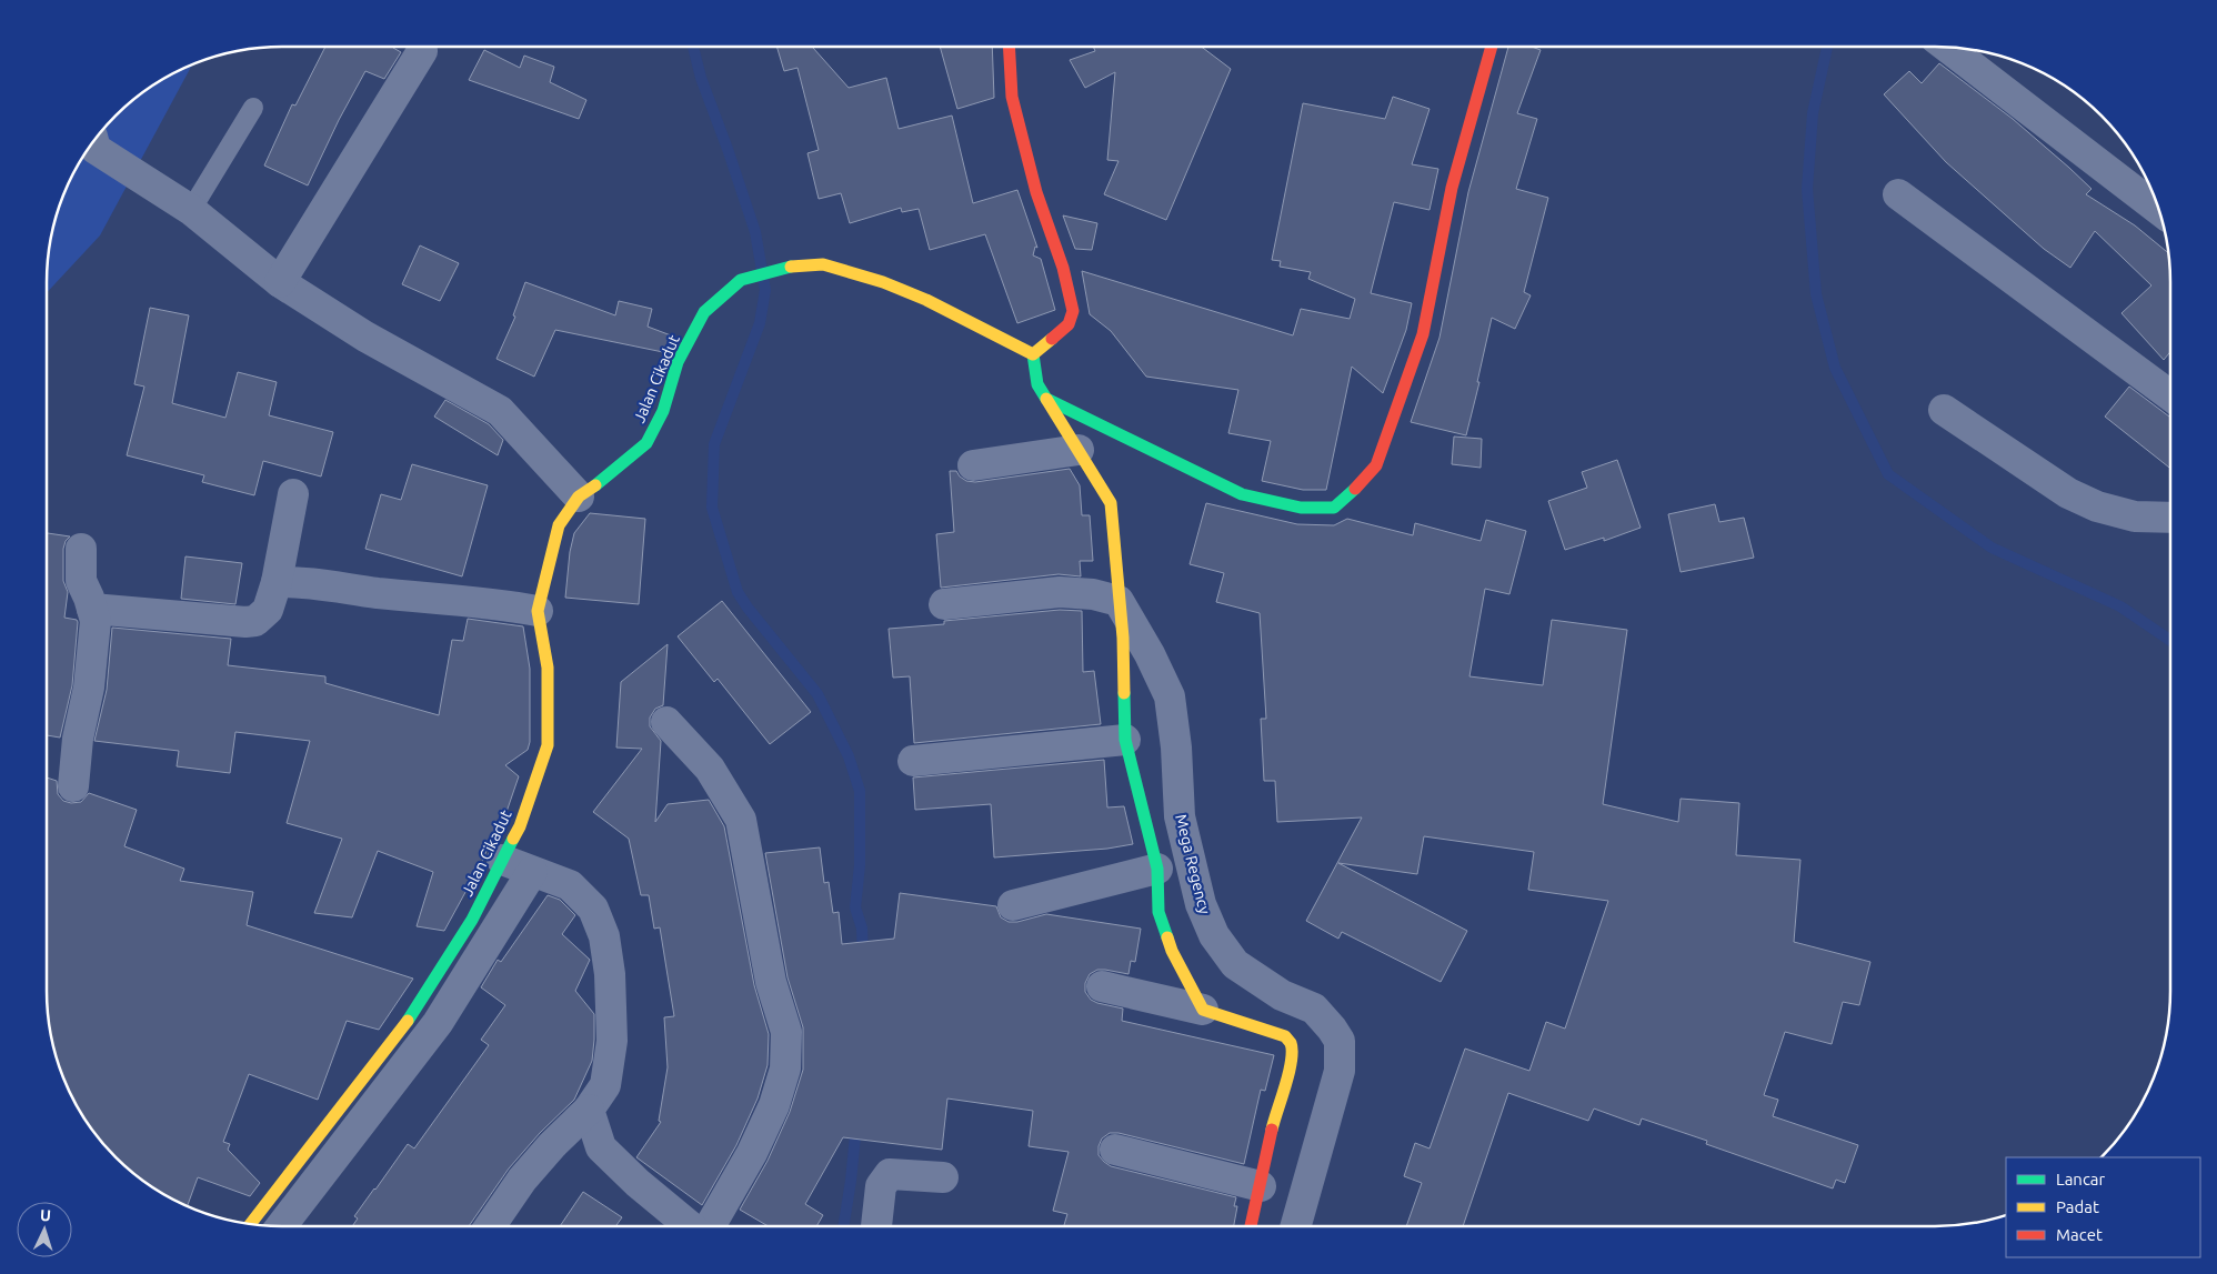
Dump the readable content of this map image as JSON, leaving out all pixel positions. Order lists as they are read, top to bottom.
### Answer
{
  "streets": {
    "street": ["Jalan Cikadut", "Mega Regency"]
  },
  "crossings": [
    ["Jalan Cikadut", "Mega Regency"]
  ],
  "legend": ["Lancar", "Padat", "Macet"],
  "north": "top"
}
